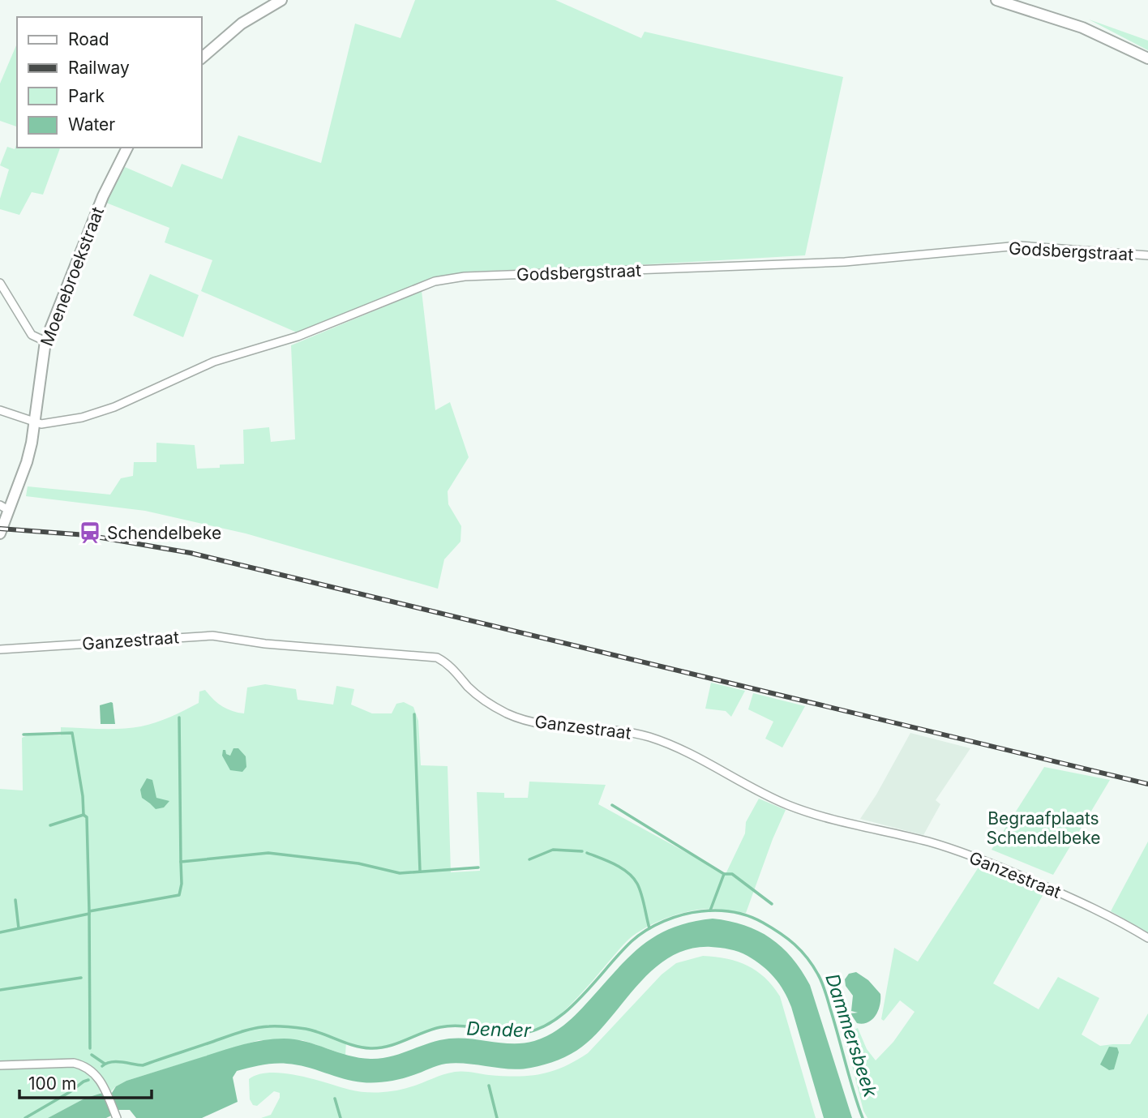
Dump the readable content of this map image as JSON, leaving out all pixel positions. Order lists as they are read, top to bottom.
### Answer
{
  "streets": {
    "street": ["Godsbergstraat", "Moenebroekstraat", "Ganzestraat"]
  },
  "crossings": [
    ["Godsbergstraat", "Moenebroekstraat"]
  ],
  "water": ["Dender", "Dammersbeek"],
  "parks": ["Begraafplaats Schendelbeke"],
  "places": {
    "station": ["Schendelbeke"]
  },
  "legend": [
    "Road",
    "Railway",
    "Park",
    "Water"
  ],
  "scale_bar": "100 m"
}
